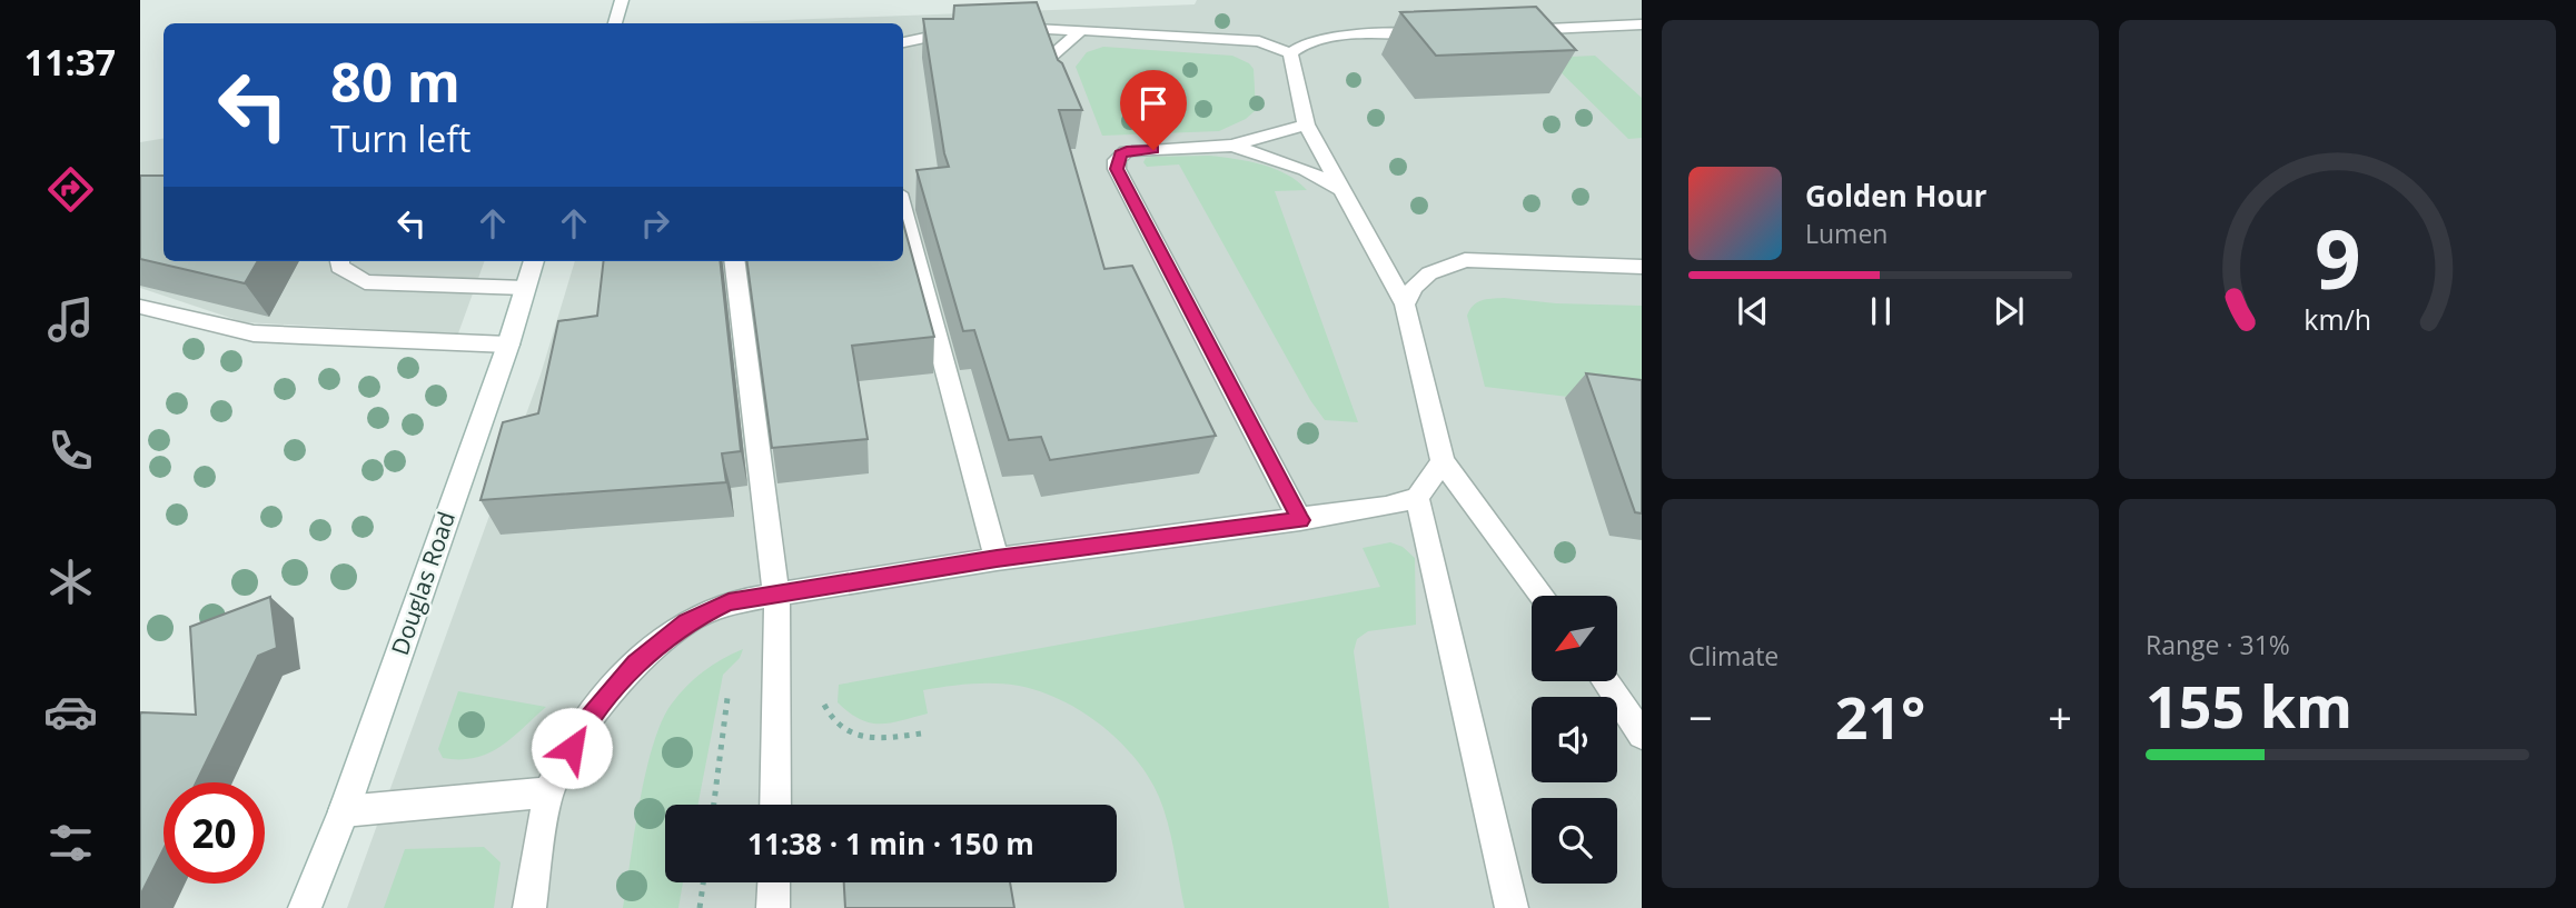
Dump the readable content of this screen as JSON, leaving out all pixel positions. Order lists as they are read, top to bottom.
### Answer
{
  "streets": {
    "main road": ["Douglas Road"]
  },
  "north": "bottom left",
  "page": {
    "tabs": "11:37",
    "turn": ["80 m", "Turn left"],
    "song": ["Golden Hour", "Lumen"],
    "tile": [
      "Climate",
      ["Range · 31%", "155 km"]
    ],
    "heat": ["−", "21°", "+"],
    "limit": "20",
    "trip": "11:38 · 1 min · 150 m",
    "gauge": ["9", "km/h"]
  }
}
